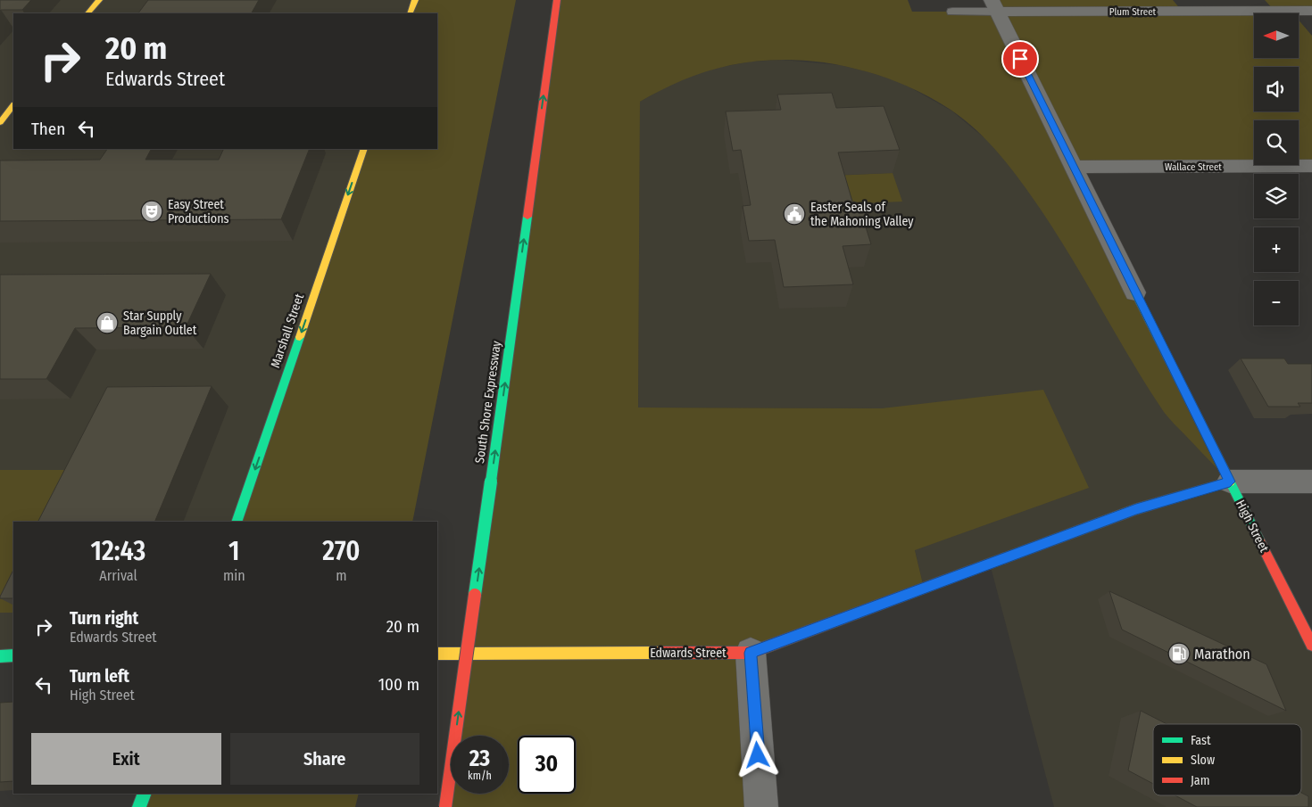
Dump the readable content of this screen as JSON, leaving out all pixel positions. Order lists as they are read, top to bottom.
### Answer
{
  "streets": {
    "main road": [
      "Marshall Street",
      "South Shore Expressway",
      "High Street",
      "Edwards Street"
    ],
    "street": ["Plum Street", "Wallace Street"]
  },
  "crossings": [
    ["Plum Street", "High Street"],
    ["Wallace Street", "High Street"],
    ["High Street", "Edwards Street"]
  ],
  "one_way": ["Marshall Street", "South Shore Expressway"],
  "places": {
    "theatre": ["Easy Street Productions"],
    "public building": ["Easter Seals of the Mahoning Valley"],
    "shop": ["Star Supply Bargain Outlet"],
    "fuel station": ["Marathon"]
  },
  "legend": ["Fast", "Slow", "Jam"],
  "north": "left",
  "page": {
    "map_buttons": ["+", "−"],
    "turn": ["20 m", "Edwards Street"],
    "then": "Then",
    "eta": [
      "12:43",
      "Arrival",
      "1",
      "min",
      "270",
      "m"
    ],
    "list": [
      {
        "name": "Turn right",
        "note": "Edwards Street",
        "value": "20 m"
      },
      {
        "name": "Turn left",
        "note": "High Street",
        "value": "100 m"
      }
    ],
    "buttons": ["Exit", "Share"],
    "speed": "23 km/h",
    "limit": "30"
  }
}
